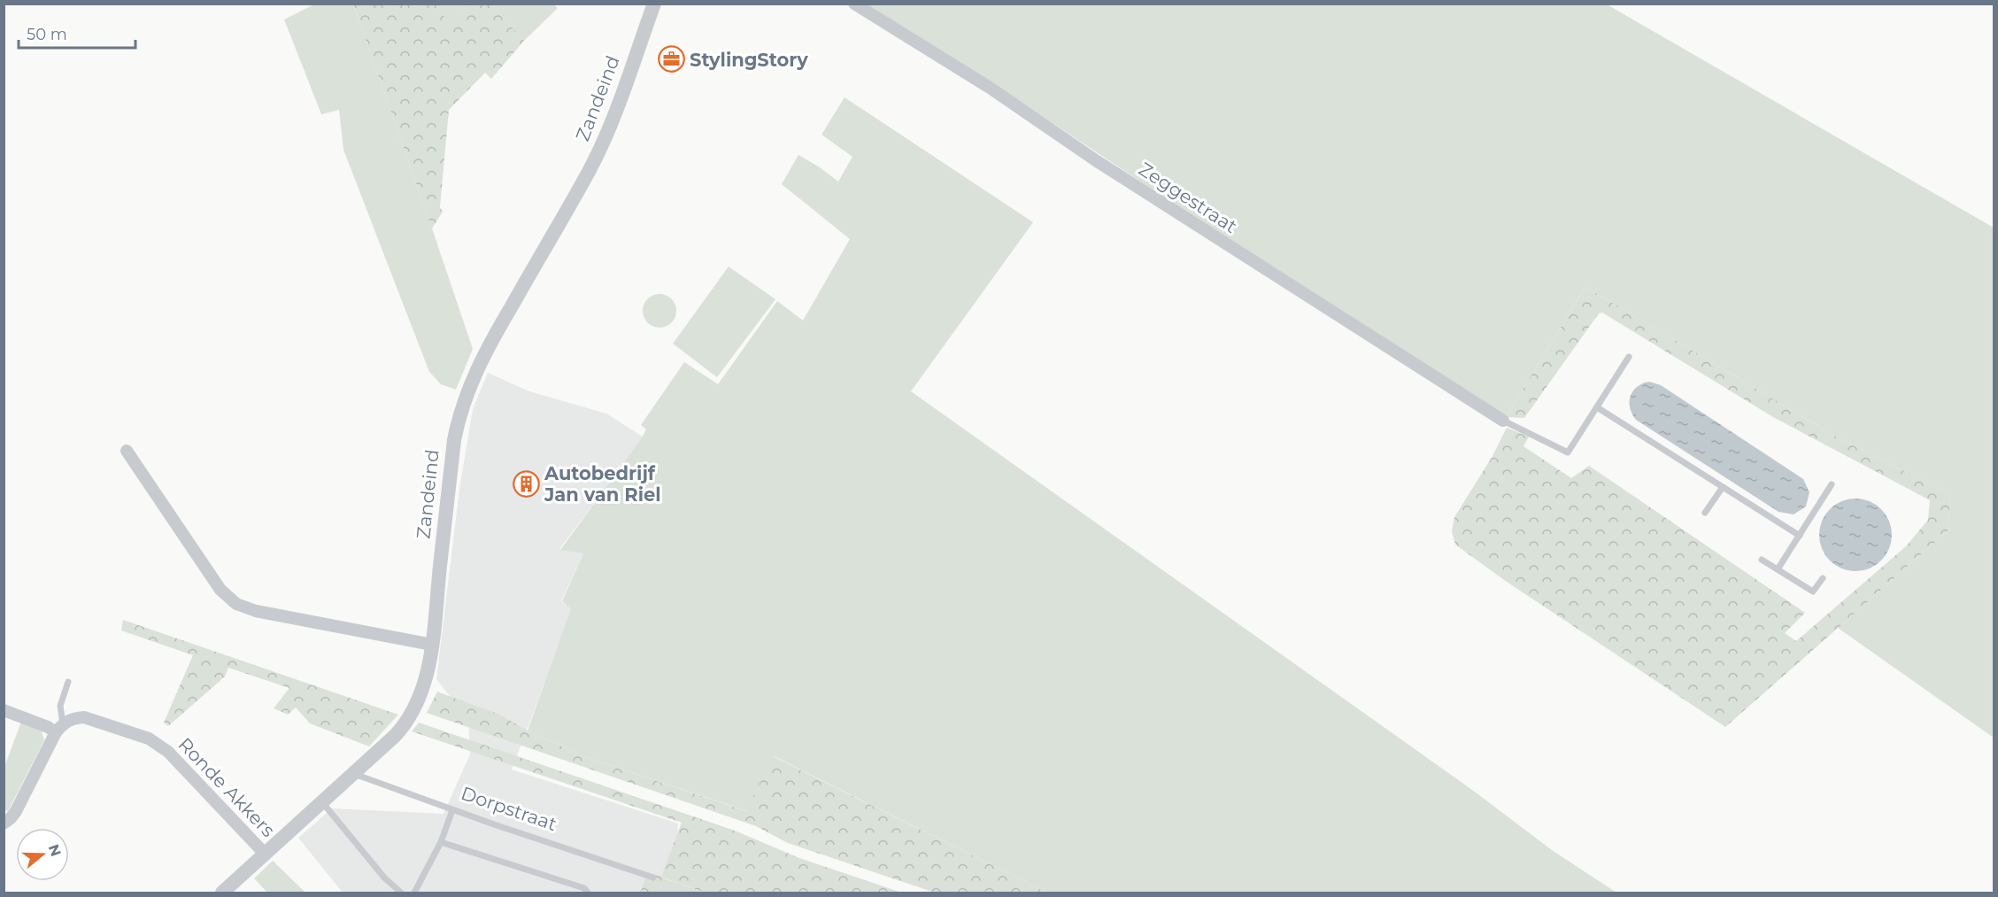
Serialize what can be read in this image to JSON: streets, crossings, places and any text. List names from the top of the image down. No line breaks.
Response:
{"streets":{"street":["Zandeind","Zeggestraat","Ronde Akkers"],"lane":["Dorpstraat"]},"places":{"office":["StylingStory"],"building":["Autobedrijf Jan van Riel"]},"scale_bar":"50 m","north":"right"}
